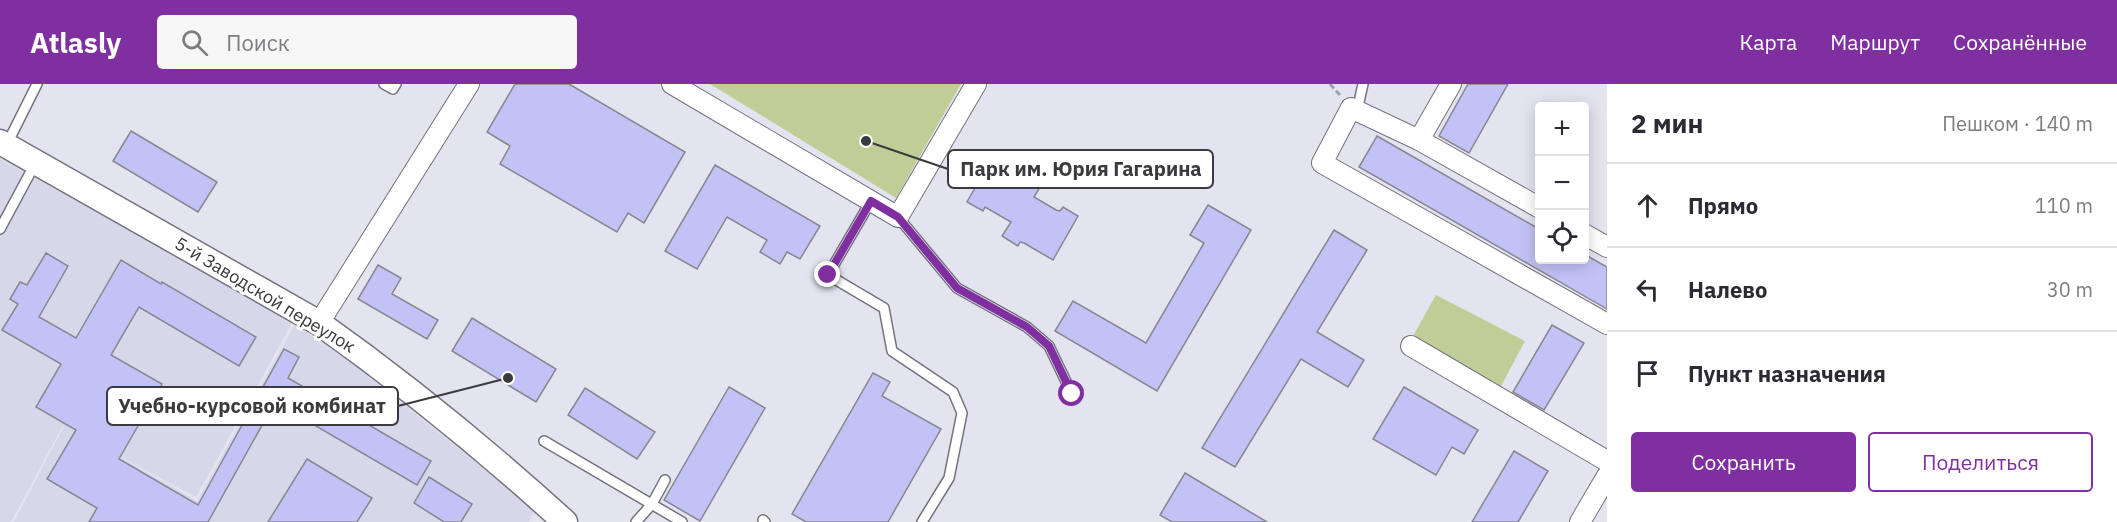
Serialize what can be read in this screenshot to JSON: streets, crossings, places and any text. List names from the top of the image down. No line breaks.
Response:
{"streets":{"street":["5-й Заводской переулок"]},"places":["Парк им. Юрия Гагарина","Учебно-курсовой комбинат"],"page":{"header":"Atlasly","search":"Поиск","nav":["Карта","Маршрут","Сохранённые"],"heading":["2 мин","Пешком · 140 m"],"map_buttons":["+","−"],"list":[["Прямо","110 m"],["Налево","30 m"],"Пункт назначения"],"buttons":["Сохранить","Поделиться"]}}
